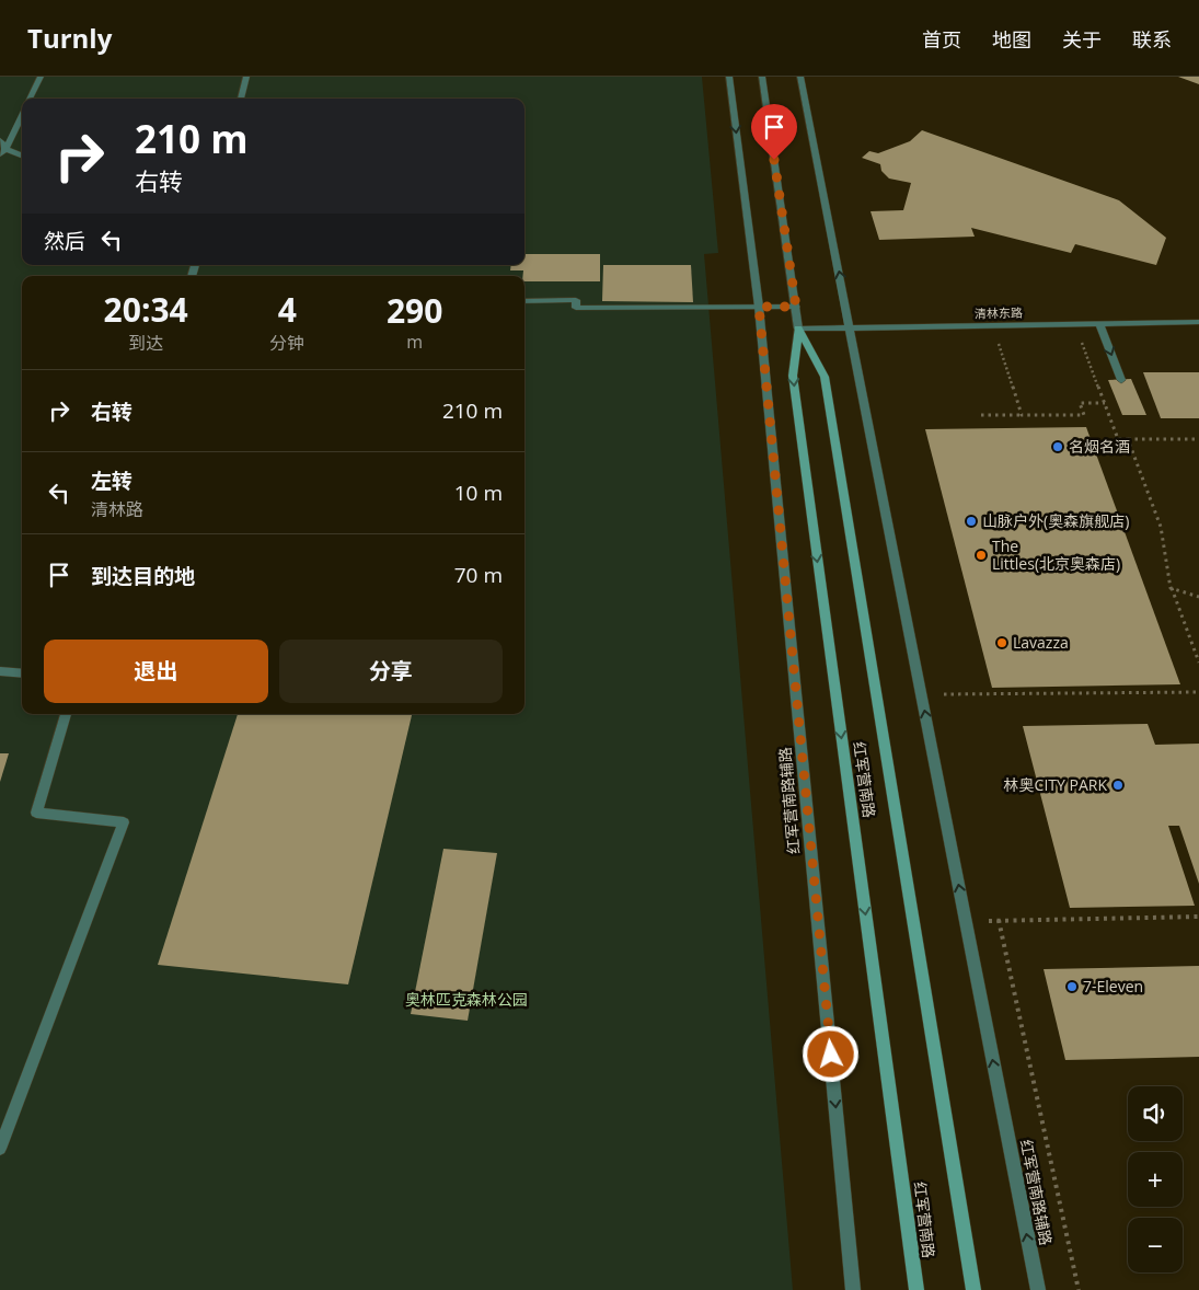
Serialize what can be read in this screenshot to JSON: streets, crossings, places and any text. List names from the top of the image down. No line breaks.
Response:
{"streets":{"main road":["红军营南路"],"street":["清林东路","红军营南路辅路"]},"crossings":[["清林东路","红军营南路"],["清林东路","红军营南路辅路"]],"parks":["奥林匹克森林公园"],"places":["名烟名酒","山脉户外(奥森旗舰店)","The Littles(北京奥森店)","Lavazza","林奥CITY PARK","7-Eleven"],"page":{"header":"Turnly","nav":["首页","地图","关于","联系"],"turn":["210 m","右转"],"then":"然后","eta":["20:34","到达","4","分钟","290","m"],"list":[{"name":"右转","value":"210 m"},{"name":"左转","note":"清林路","value":"10 m"},{"name":"到达目的地","value":"70 m"}],"buttons":["退出","分享"],"map_buttons":["+","−"]}}
